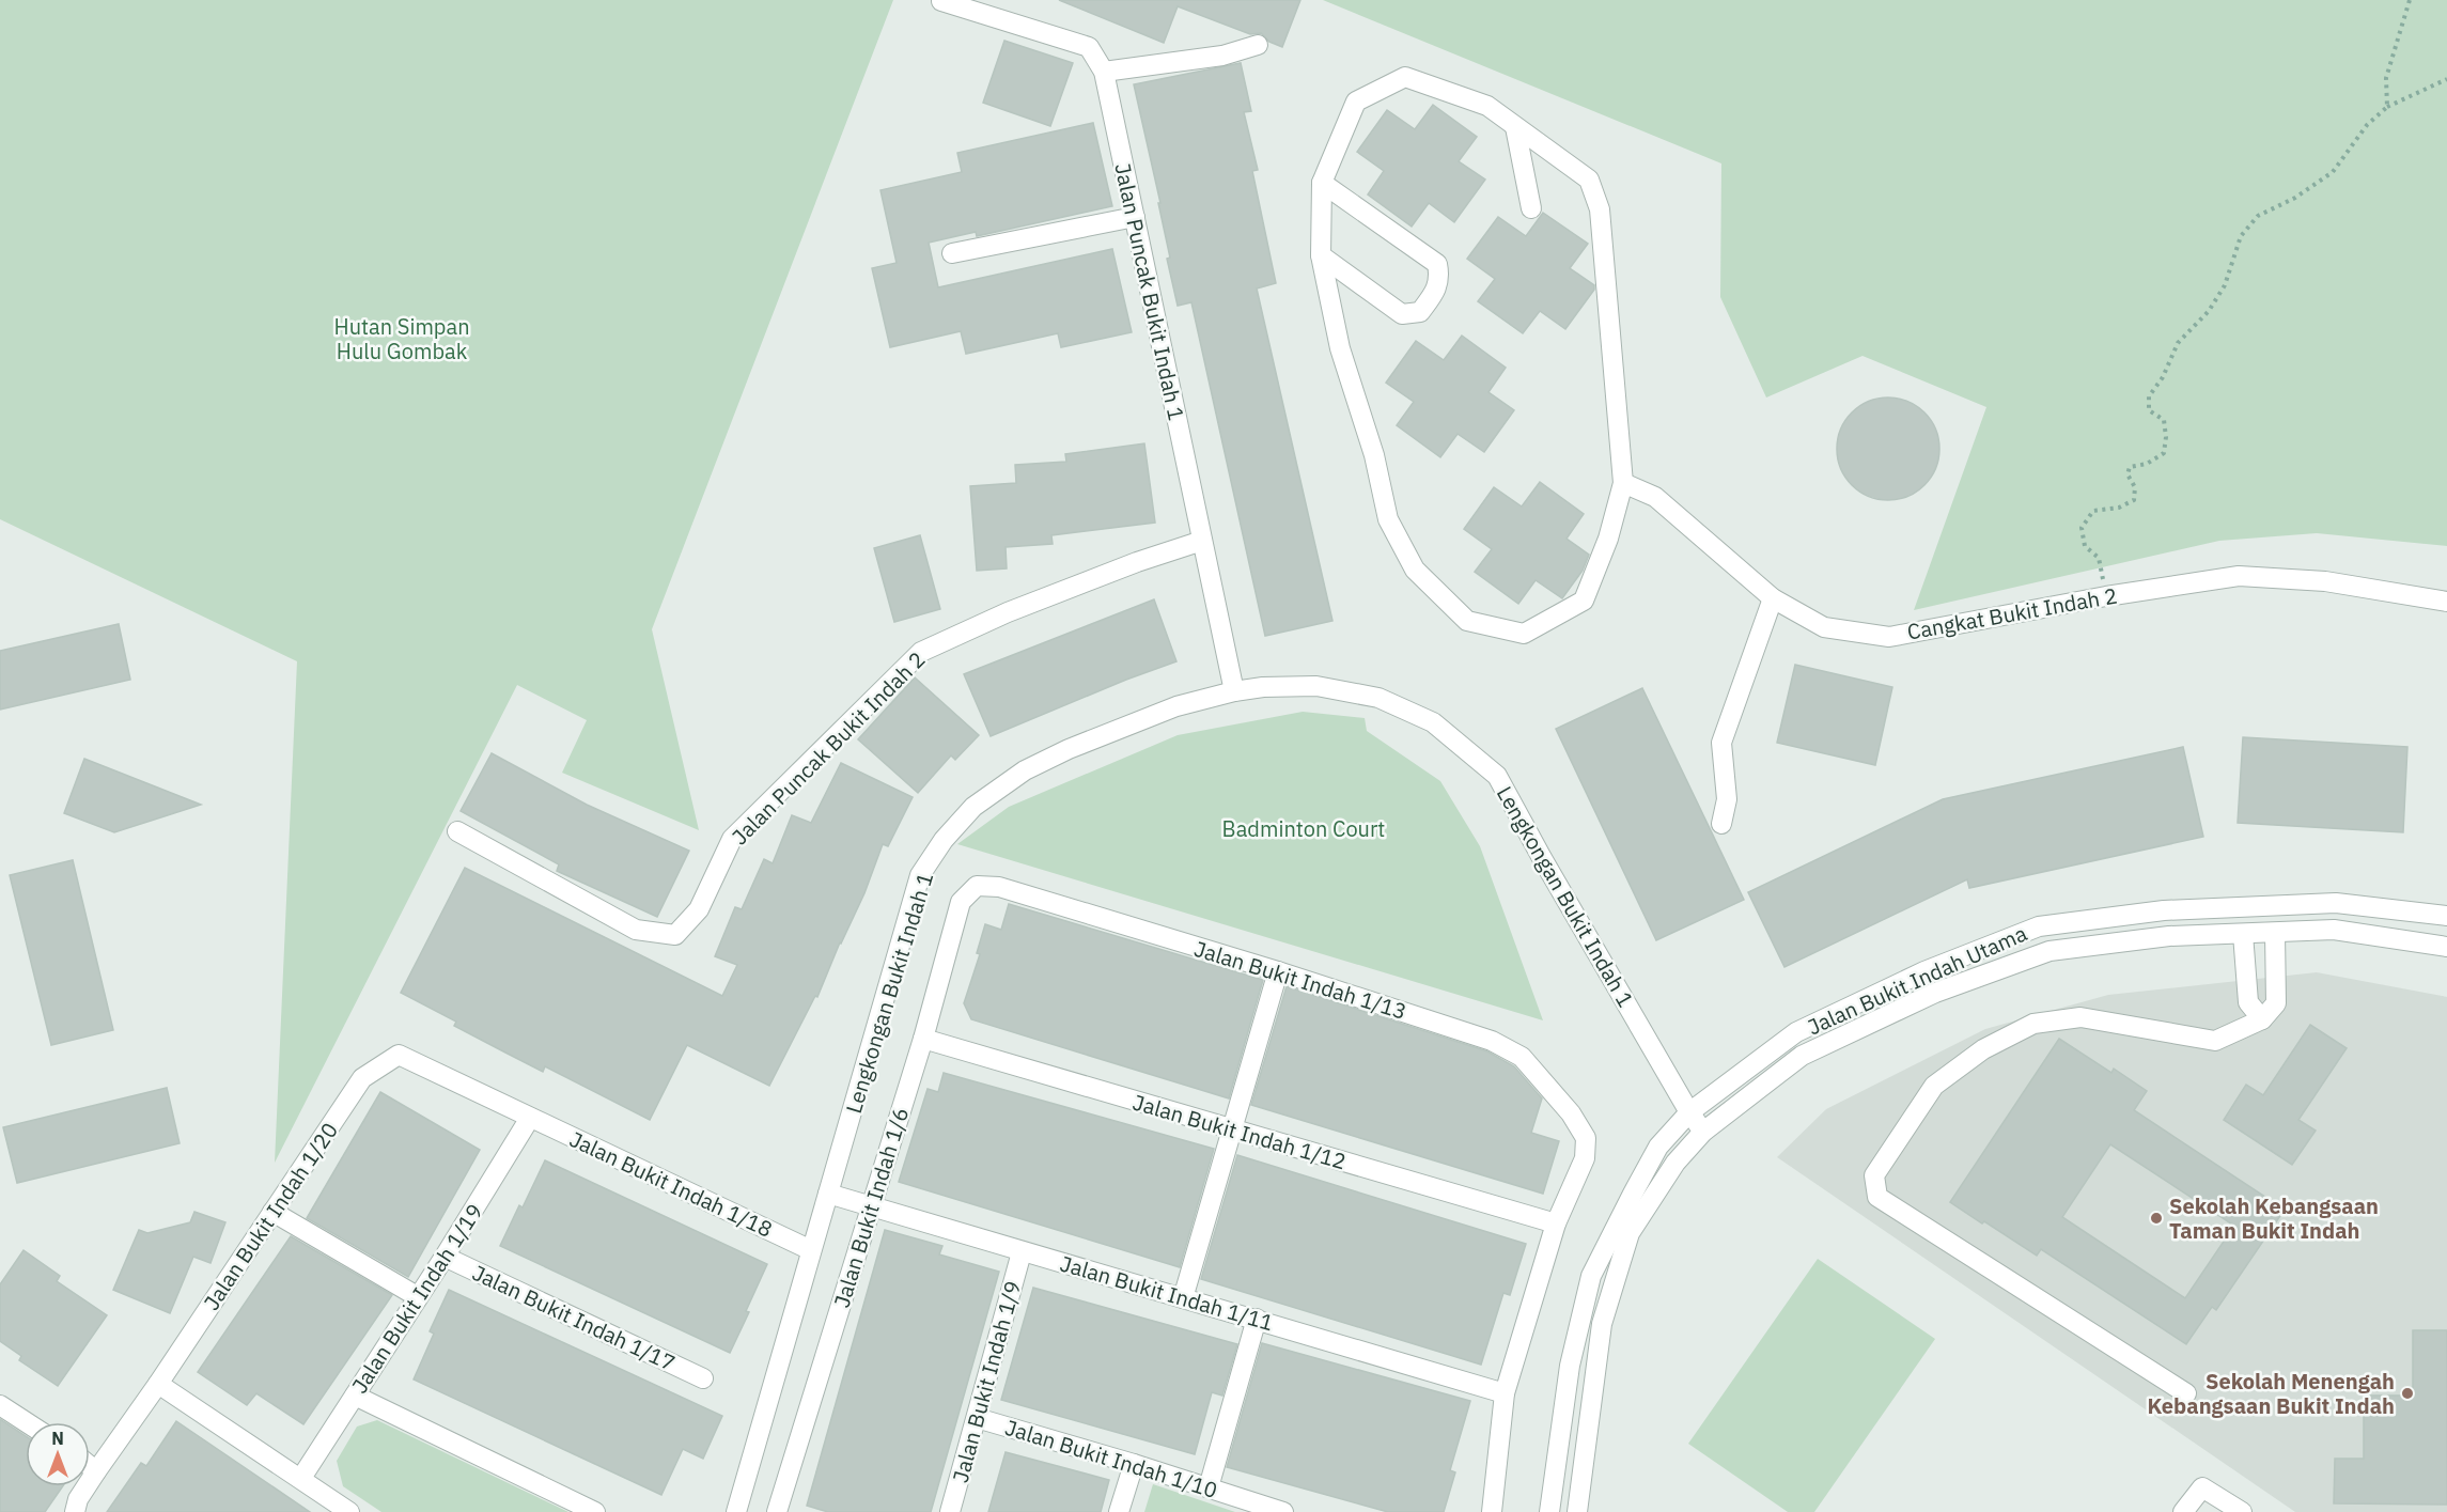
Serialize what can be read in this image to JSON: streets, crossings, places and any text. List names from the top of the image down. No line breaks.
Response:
{"streets":{"street":["Jalan Puncak Bukit Indah 1","Cangkat Bukit Indah 2","Jalan Puncak Bukit Indah 2","Lengkongan Bukit Indah 1","Jalan Bukit Indah 1/13","Jalan Bukit Indah Utama","Jalan Bukit Indah 1/12","Jalan Bukit Indah 1/18","Jalan Bukit Indah 1/6","Jalan Bukit Indah 1/20","Jalan Bukit Indah 1/11","Jalan Bukit Indah 1/19","Jalan Bukit Indah 1/17","Jalan Bukit Indah 1/9","Jalan Bukit Indah 1/10"]},"crossings":[["Jalan Puncak Bukit Indah 1","Jalan Puncak Bukit Indah 2"],["Jalan Puncak Bukit Indah 1","Lengkongan Bukit Indah 1"],["Lengkongan Bukit Indah 1","Jalan Bukit Indah Utama"],["Lengkongan Bukit Indah 1","Jalan Bukit Indah 1/18"],["Lengkongan Bukit Indah 1","Jalan Bukit Indah 1/11"],["Jalan Bukit Indah 1/13","Jalan Bukit Indah 1/12"],["Jalan Bukit Indah 1/13","Jalan Bukit Indah 1/6"],["Jalan Bukit Indah 1/12","Jalan Bukit Indah 1/6"],["Jalan Bukit Indah 1/18","Jalan Bukit Indah 1/20"],["Jalan Bukit Indah 1/18","Jalan Bukit Indah 1/19"],["Jalan Bukit Indah 1/6","Jalan Bukit Indah 1/11"],["Jalan Bukit Indah 1/20","Jalan Bukit Indah 1/19"],["Jalan Bukit Indah 1/11","Jalan Bukit Indah 1/9"],["Jalan Bukit Indah 1/19","Jalan Bukit Indah 1/17"],["Jalan Bukit Indah 1/9","Jalan Bukit Indah 1/10"]],"parks":["Hutan Simpan Hulu Gombak","Badminton Court"],"places":["Sekolah Kebangsaan Taman Bukit Indah","Sekolah Menengah Kebangsaan Bukit Indah"],"north":"top"}
